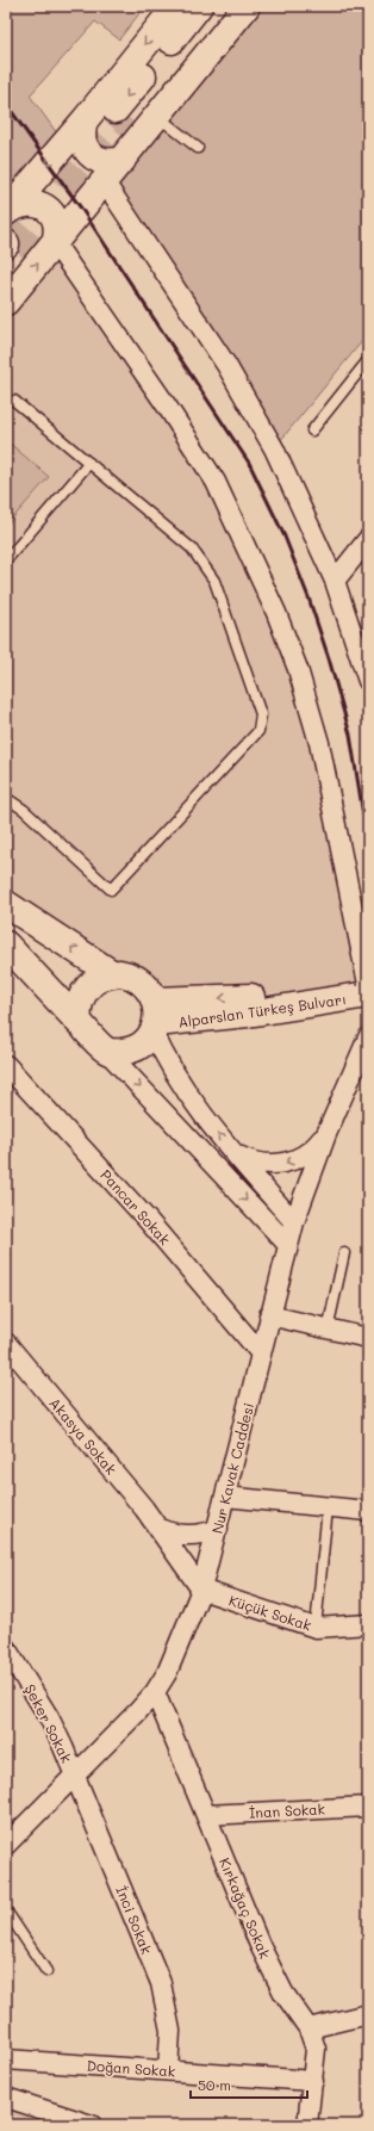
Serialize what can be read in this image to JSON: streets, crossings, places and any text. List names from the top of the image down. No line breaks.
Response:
{"streets":{"main road":["Alparslan Türkeş Bulvarı"],"street":["Pancar Sokak","Akasya Sokak","Nur Kavak Caddesi","Küçük Sokak","Şeker Sokak","İnan Sokak","Kırkağaç Sokak","İnci Sokak","Doğan Sokak"]},"crossings":[["Pancar Sokak","Nur Kavak Caddesi"],["Akasya Sokak","Nur Kavak Caddesi"],["Akasya Sokak","Küçük Sokak"],["Nur Kavak Caddesi","Küçük Sokak"],["Nur Kavak Caddesi","Şeker Sokak"],["Nur Kavak Caddesi","Kırkağaç Sokak"],["Nur Kavak Caddesi","İnci Sokak"],["Şeker Sokak","İnci Sokak"],["İnan Sokak","Kırkağaç Sokak"],["Kırkağaç Sokak","Doğan Sokak"],["İnci Sokak","Doğan Sokak"]],"scale_bar":"50 m"}
